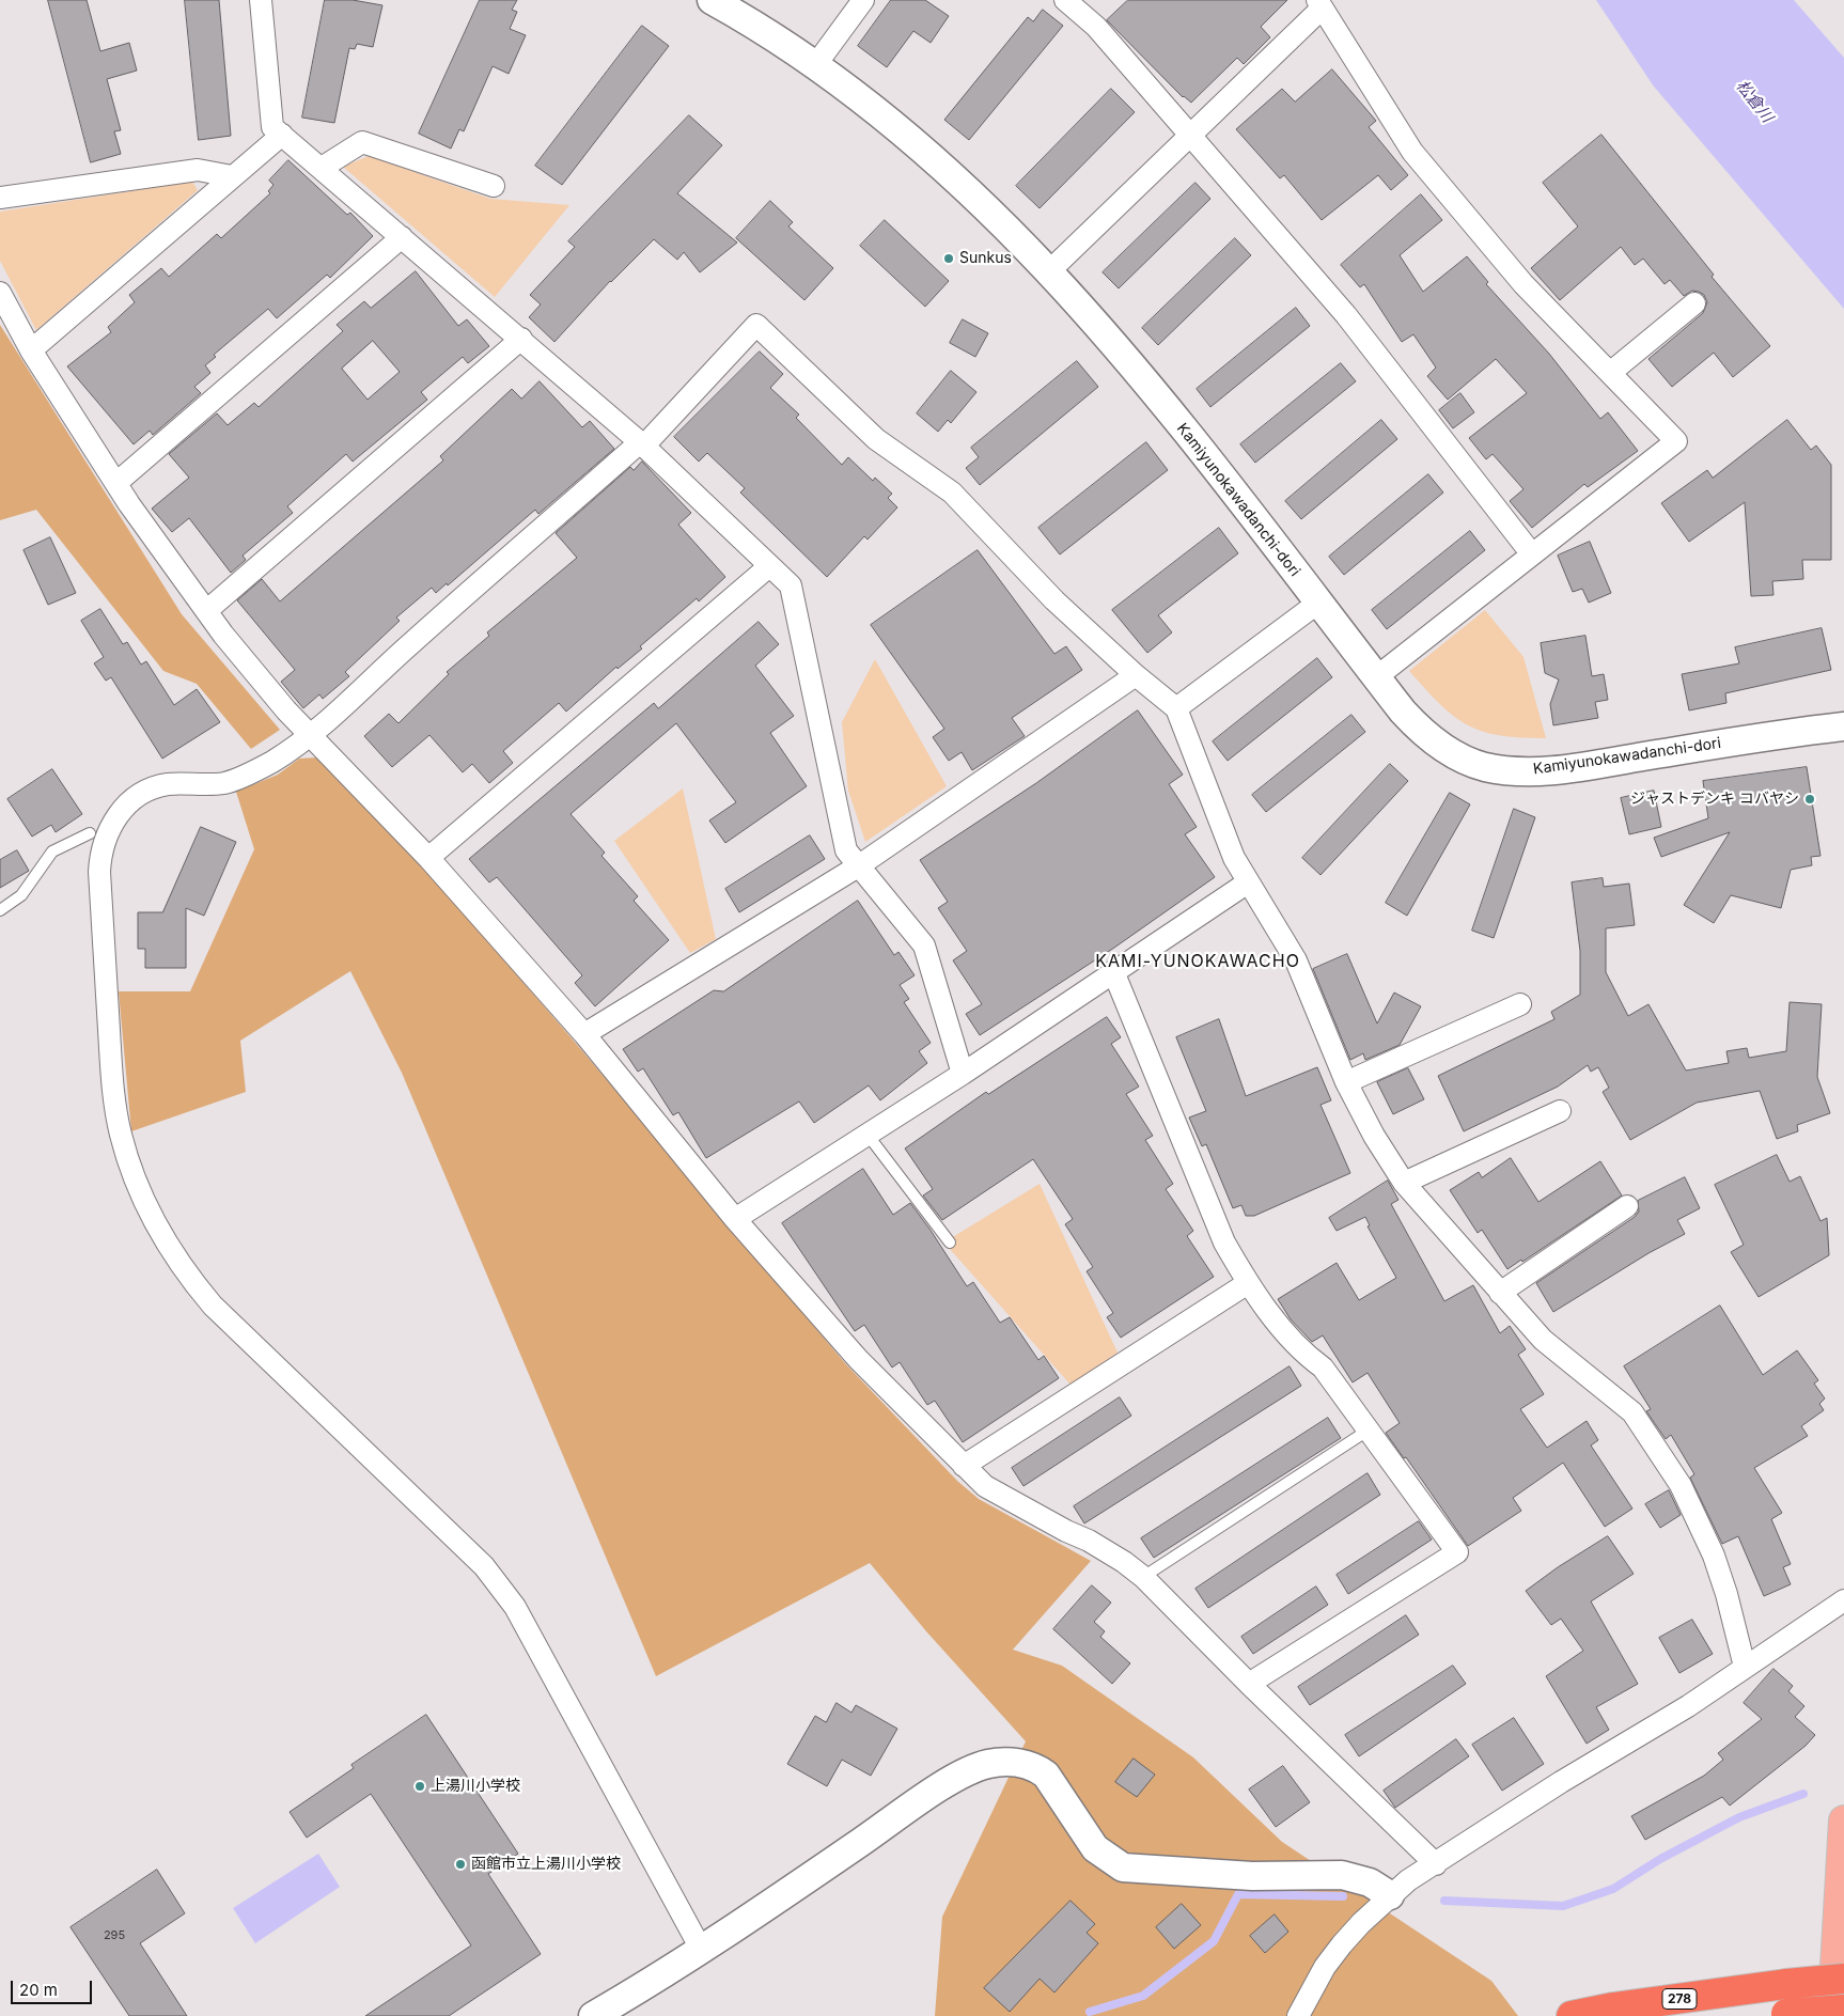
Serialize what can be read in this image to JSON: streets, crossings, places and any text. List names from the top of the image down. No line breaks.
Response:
{"streets":{"highway":["278"],"street":["Kamiyunokawadanchi-dori"]},"districts":["KAMI-YUNOKAWACHO"],"water":["松倉川"],"places":["Sunkus","ジャストデンキ コバヤシ","上湯川小学校","函館市立上湯川小学校"],"house_numbers":["295"],"scale_bar":"20 m"}
